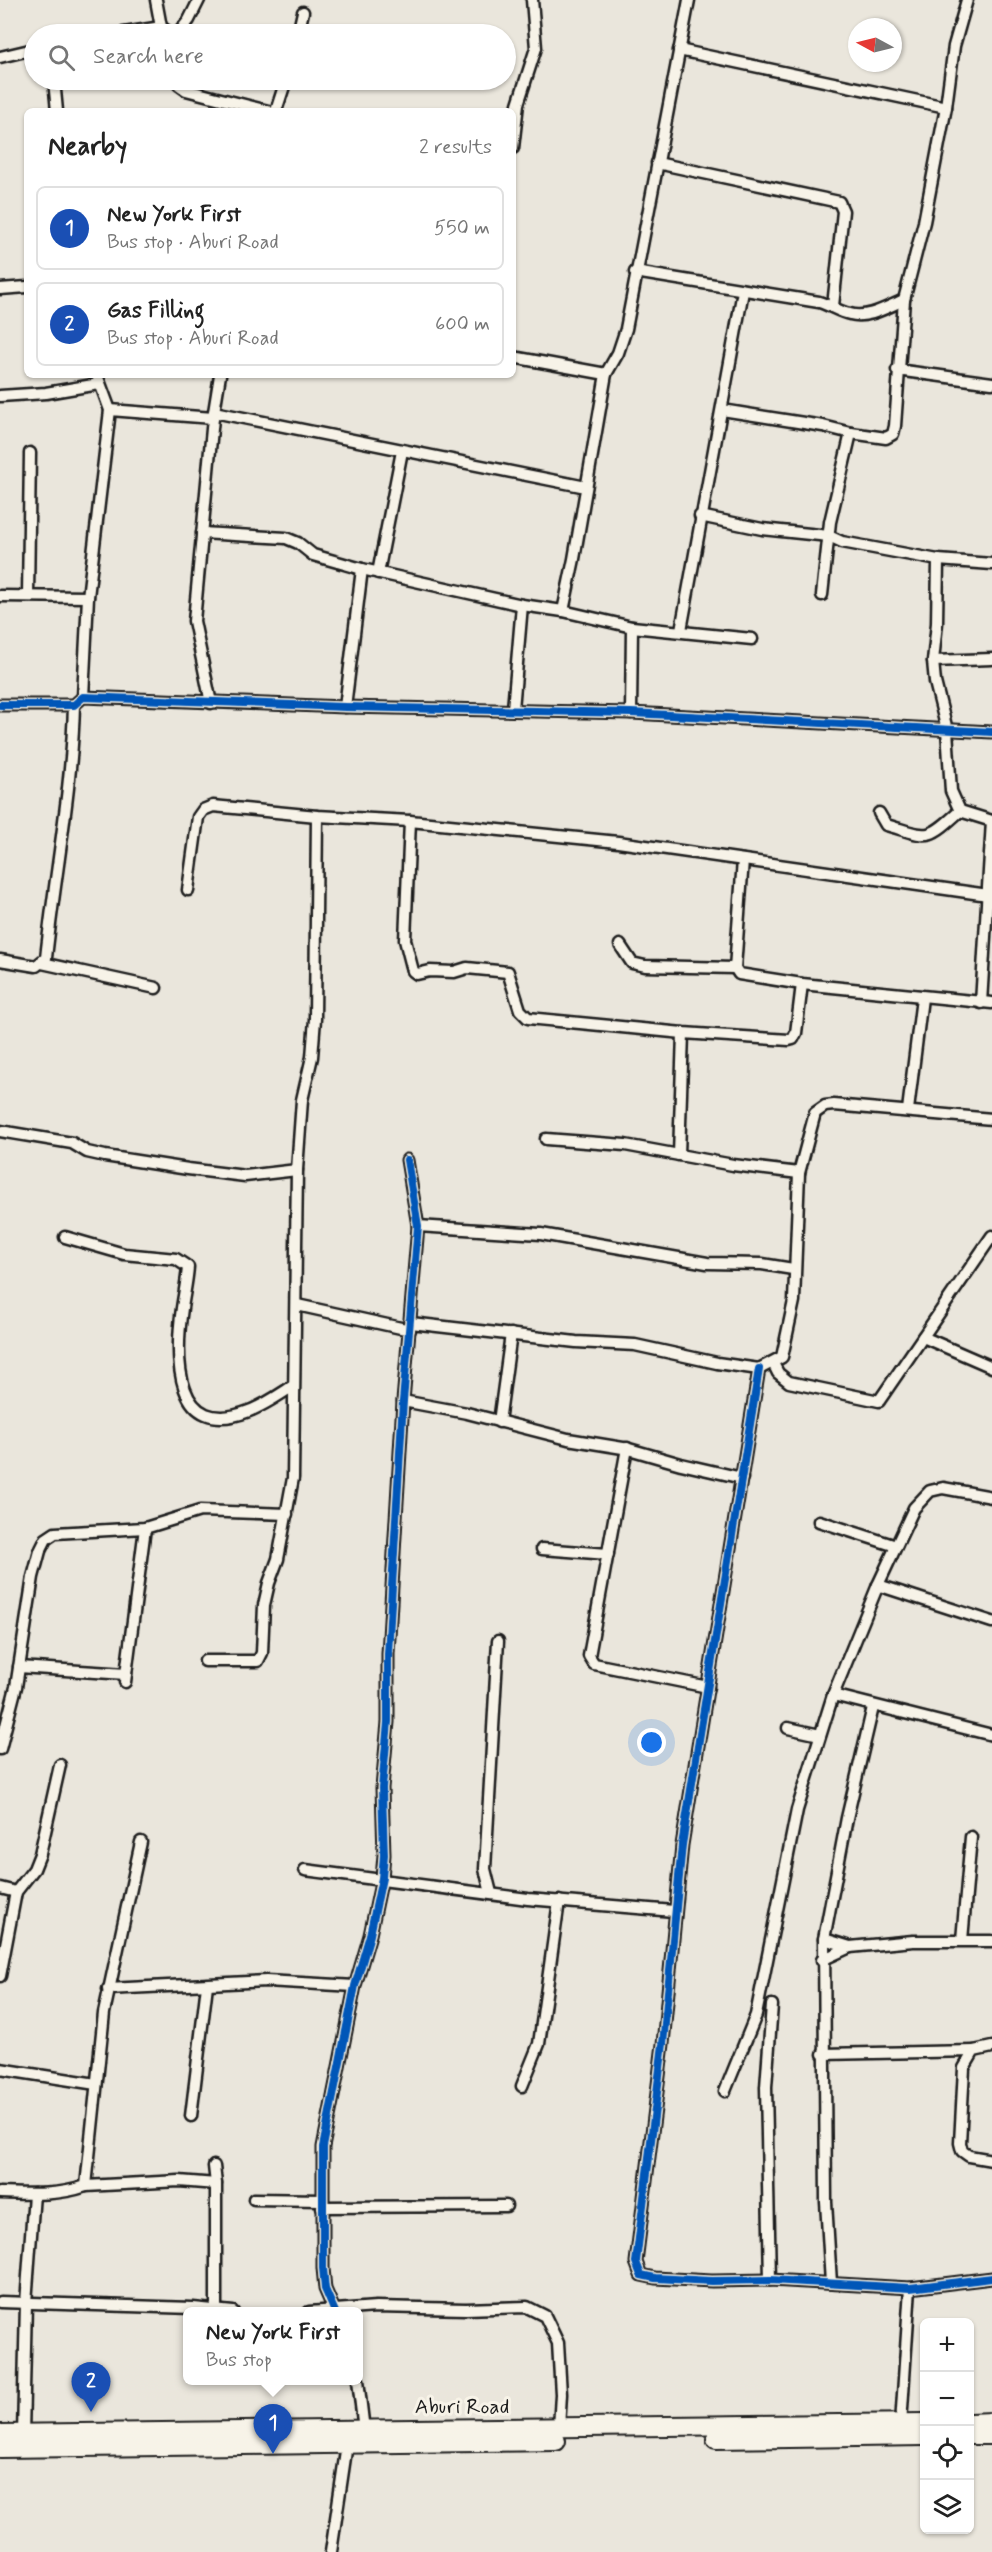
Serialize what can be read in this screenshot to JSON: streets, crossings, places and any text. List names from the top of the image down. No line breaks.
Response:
{"streets":{"highway":["Aburi Road"]},"north":"left","page":{"search":"Search here","heading":["Nearby","2 results"],"list":[{"mark":"1","name":"New York First","note":"Bus stop · Aburi Road","value":"550 m"},{"mark":"2","name":"Gas Filling","note":"Bus stop · Aburi Road","value":"600 m"}],"popup":["New York First","Bus stop"],"map_buttons":["+","−"],"pins":["2","1"]}}
